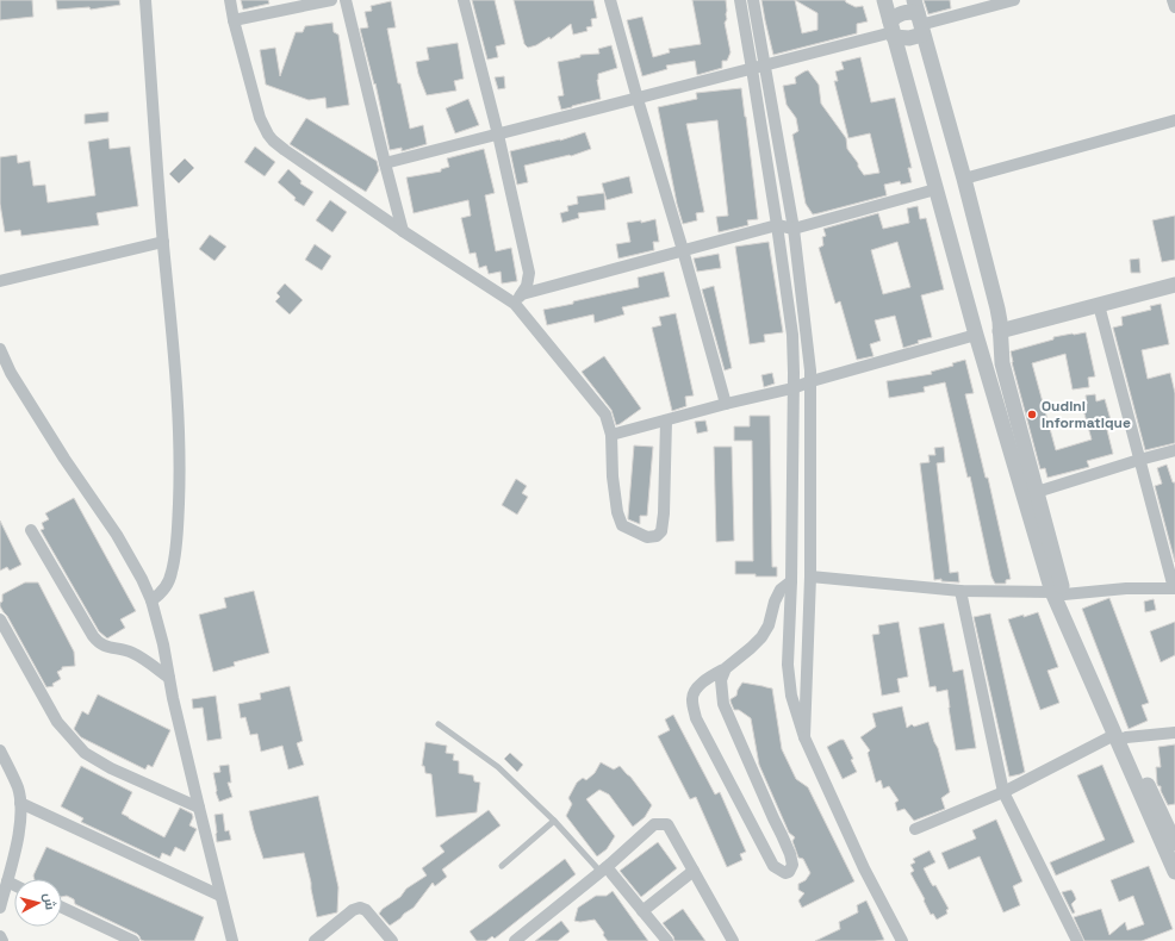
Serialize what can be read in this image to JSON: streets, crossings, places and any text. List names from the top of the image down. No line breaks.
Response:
{"places":["Oudini Informatique"],"north":"right"}
